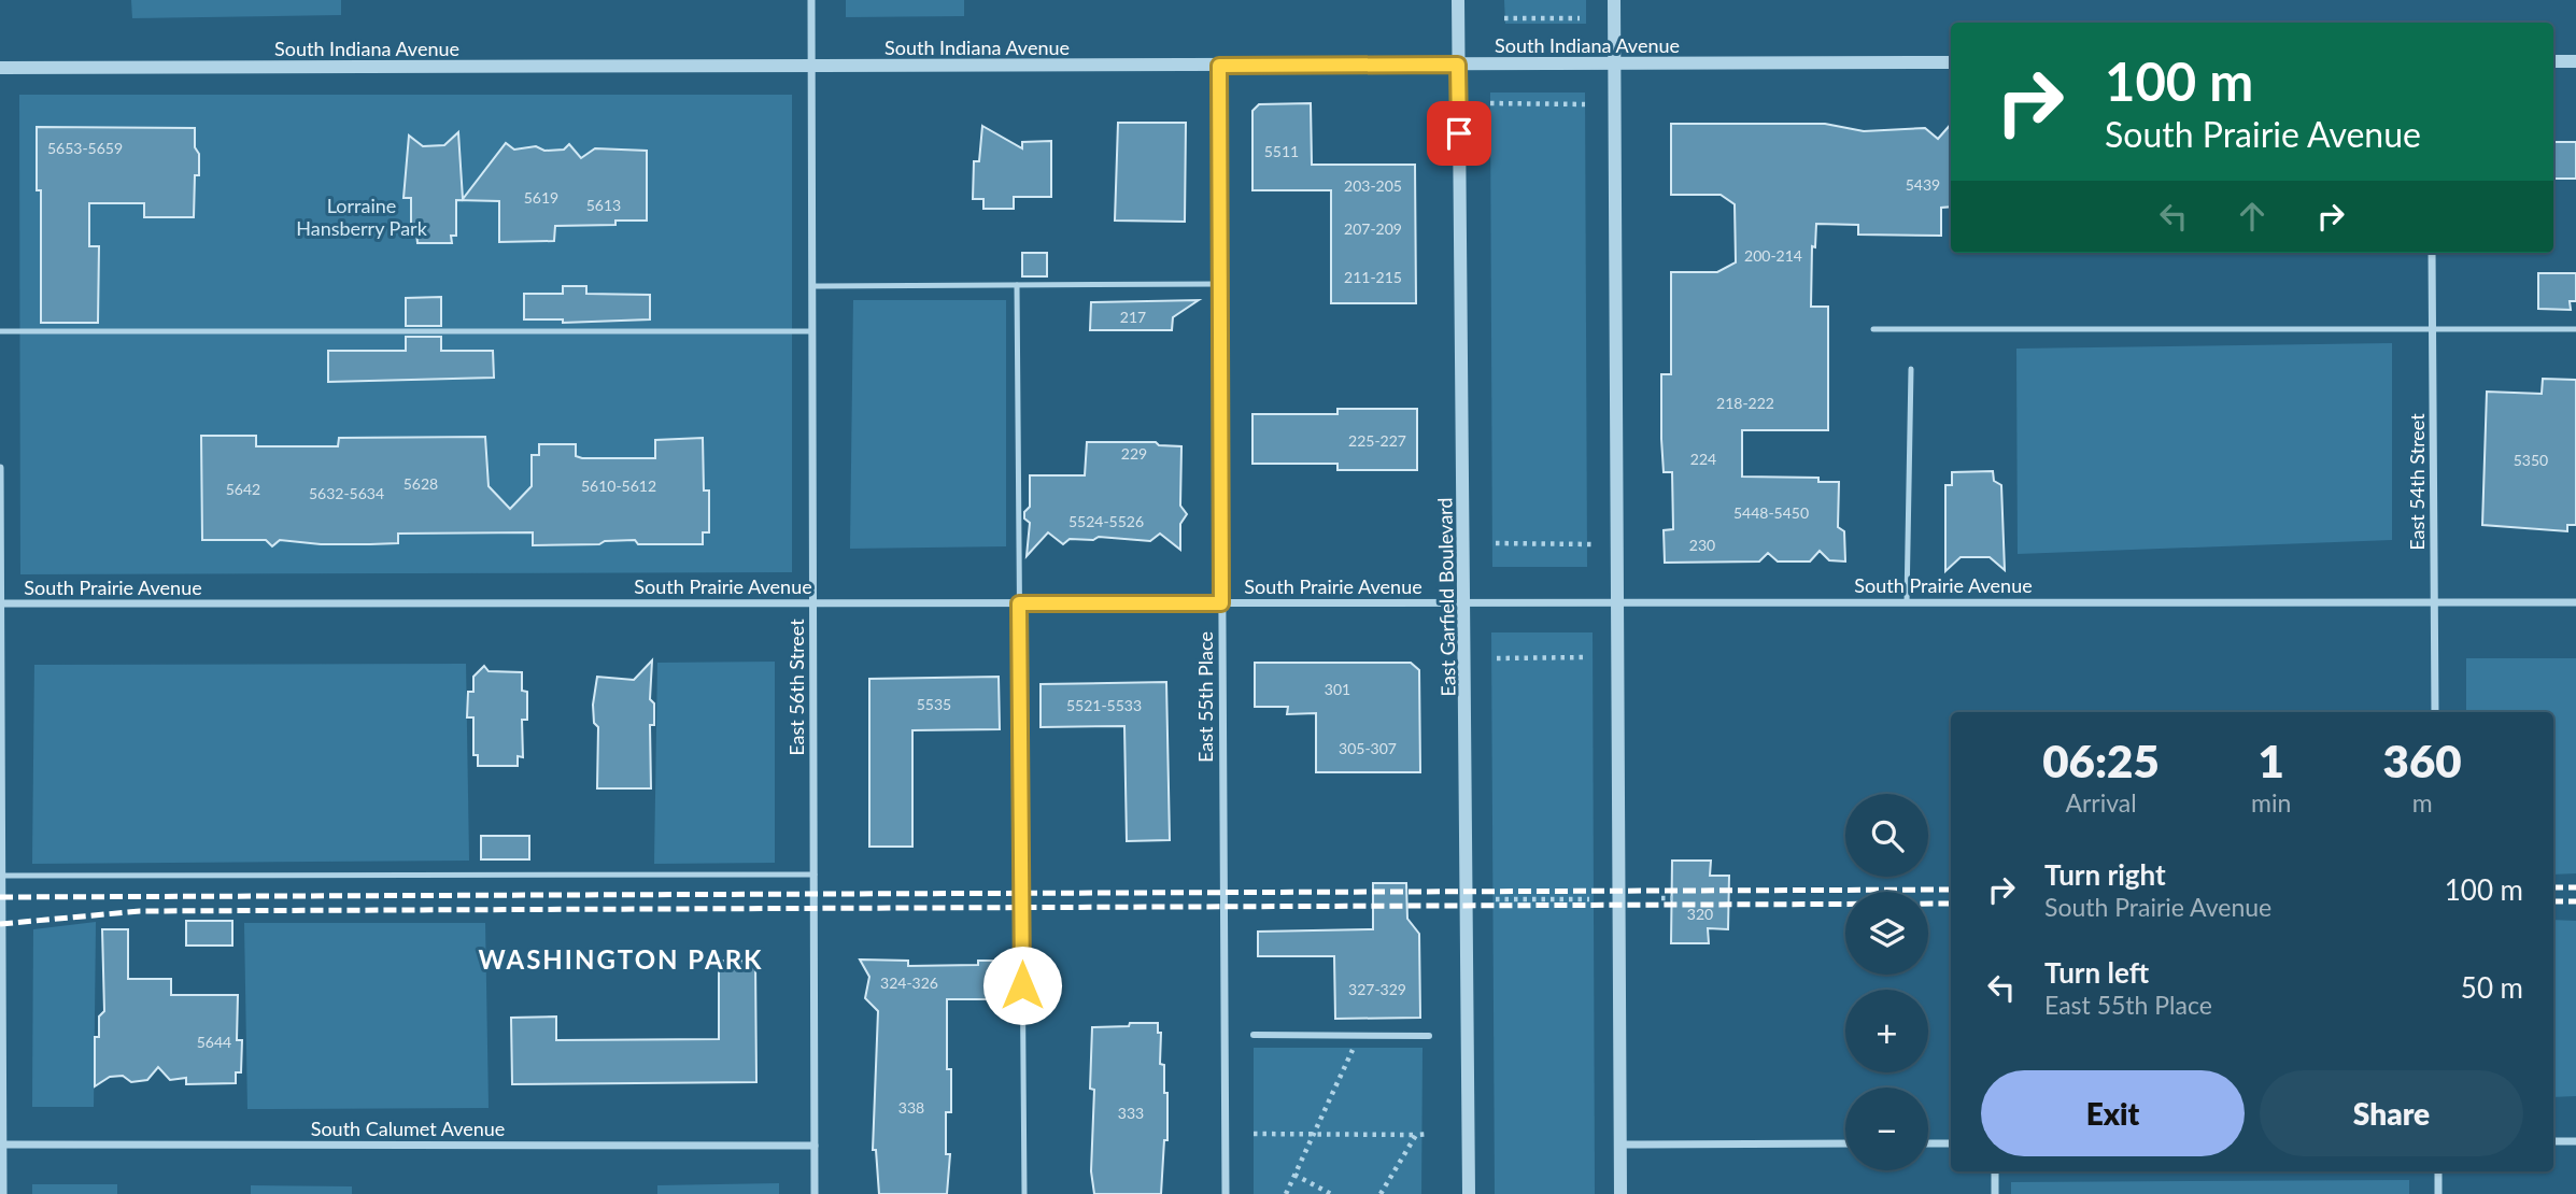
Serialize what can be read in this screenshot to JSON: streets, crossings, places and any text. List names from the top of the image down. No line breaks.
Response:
{"streets":{"street":["South Indiana Avenue","East 54th Street","South Prairie Avenue","East Garfield Boulevard","East 56th Street","East 55th Place","South Calumet Avenue"]},"crossings":[["South Indiana Avenue","East Garfield Boulevard"],["South Indiana Avenue","East 56th Street"],["South Indiana Avenue","East 55th Place"],["East 54th Street","South Prairie Avenue"],["South Prairie Avenue","East Garfield Boulevard"],["South Prairie Avenue","East 56th Street"],["South Prairie Avenue","East 55th Place"],["East 56th Street","South Calumet Avenue"]],"districts":["WASHINGTON PARK"],"parks":["Lorraine Hansberry Park"],"house_numbers":["5653-5659","5511","5439","203-205","5619","5613","207-209","200-214","211-215","217","218-222","225-227","229","224","5350","5628","5610-5612","5642","5632-5634","5448-5450","5524-5526","230","301","5535","5521-5533","305-307","320","324-326","327-329","5644","338","333"],"page":{"turn":["100 m","South Prairie Avenue"],"eta":["06:25","Arrival","1","min","360","m"],"map_buttons":["+","−"],"list":[{"name":"Turn right","note":"South Prairie Avenue","value":"100 m"},{"name":"Turn left","note":"East 55th Place","value":"50 m"}],"buttons":["Exit","Share"]}}
